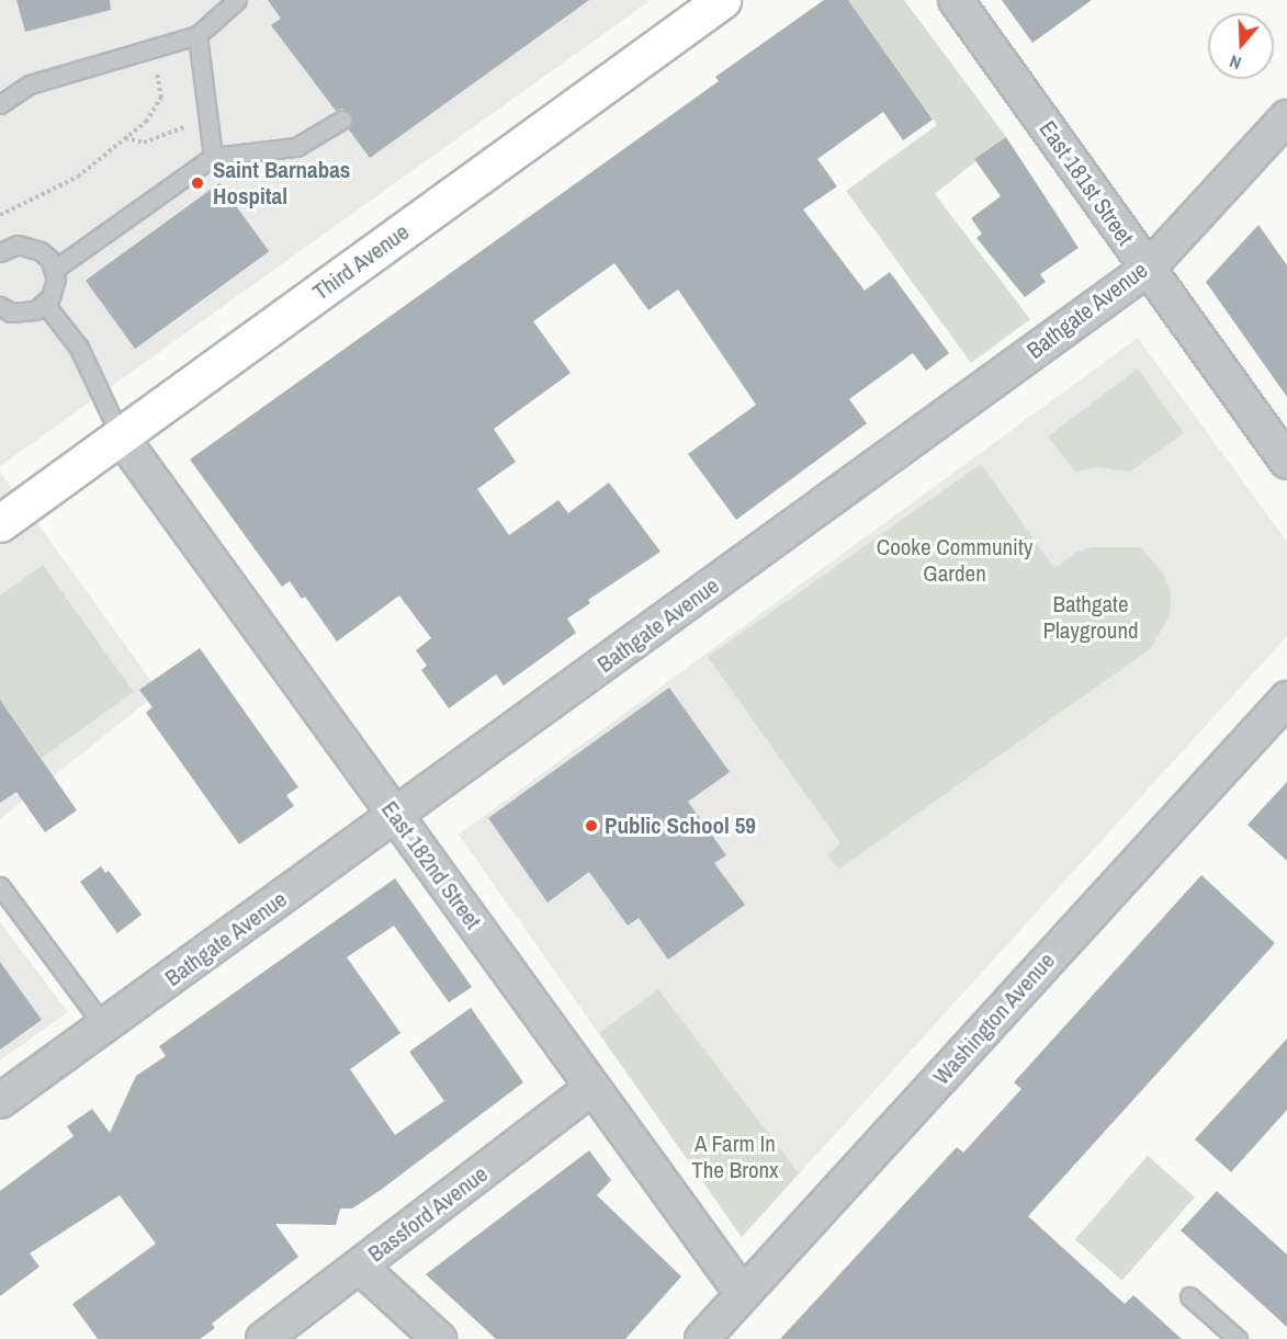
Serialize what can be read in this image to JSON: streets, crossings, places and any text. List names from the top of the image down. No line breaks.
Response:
{"streets":{"main road":["Third Avenue"],"street":["East 181st Street","Bathgate Avenue","East 182nd Street","Washington Avenue","Bassford Avenue"]},"crossings":[["East 181st Street","Bathgate Avenue"],["Third Avenue","East 182nd Street"],["Bathgate Avenue","East 182nd Street"],["East 182nd Street","Washington Avenue"],["East 182nd Street","Bassford Avenue"]],"parks":["Cooke Community Garden","Bathgate Playground","A Farm In The Bronx"],"places":["Saint Barnabas Hospital","Public School 59"],"north":"bottom"}
